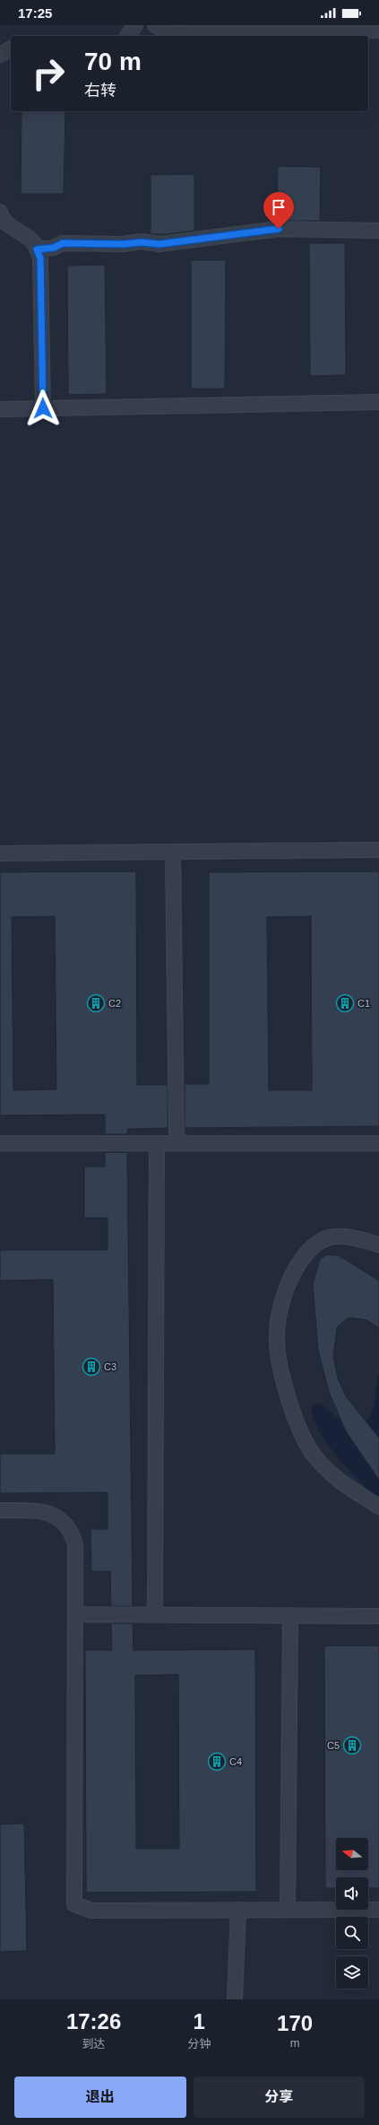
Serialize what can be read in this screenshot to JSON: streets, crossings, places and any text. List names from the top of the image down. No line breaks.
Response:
{"places":{"building":["C2","C1","C3","C5","C4"]},"north":"left","page":{"status":"17:25","turn":["70 m","右转"],"eta":["17:26","到达","1","分钟","170","m"],"buttons":["退出","分享"]}}
